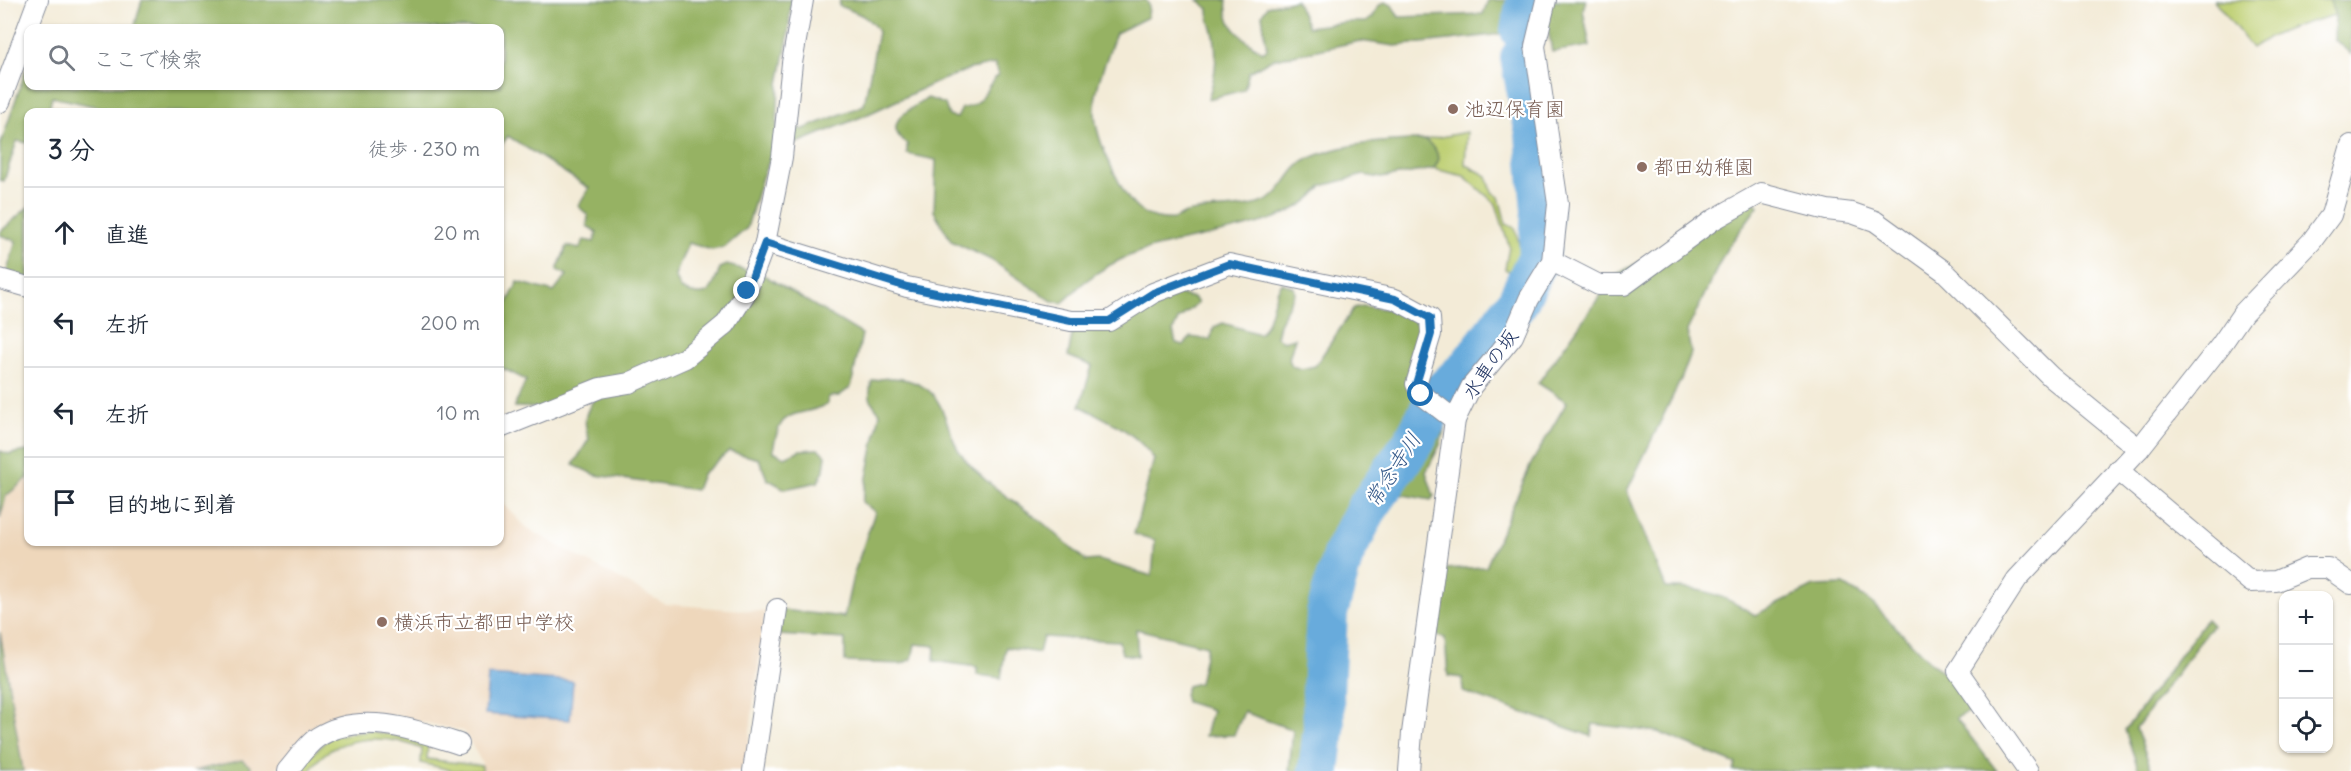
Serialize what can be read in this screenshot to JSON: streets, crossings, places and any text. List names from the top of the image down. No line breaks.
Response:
{"streets":{"street":["水車の坂"]},"water":["常念寺川"],"places":["池辺保育園","都田幼稚園","横浜市立都田中学校"],"page":{"search":"ここで検索","heading":["3 分","徒歩 · 230 m"],"list":[["直進","20 m"],["左折","200 m"],["左折","10 m"],"目的地に到着"],"map_buttons":["+","−"]}}
